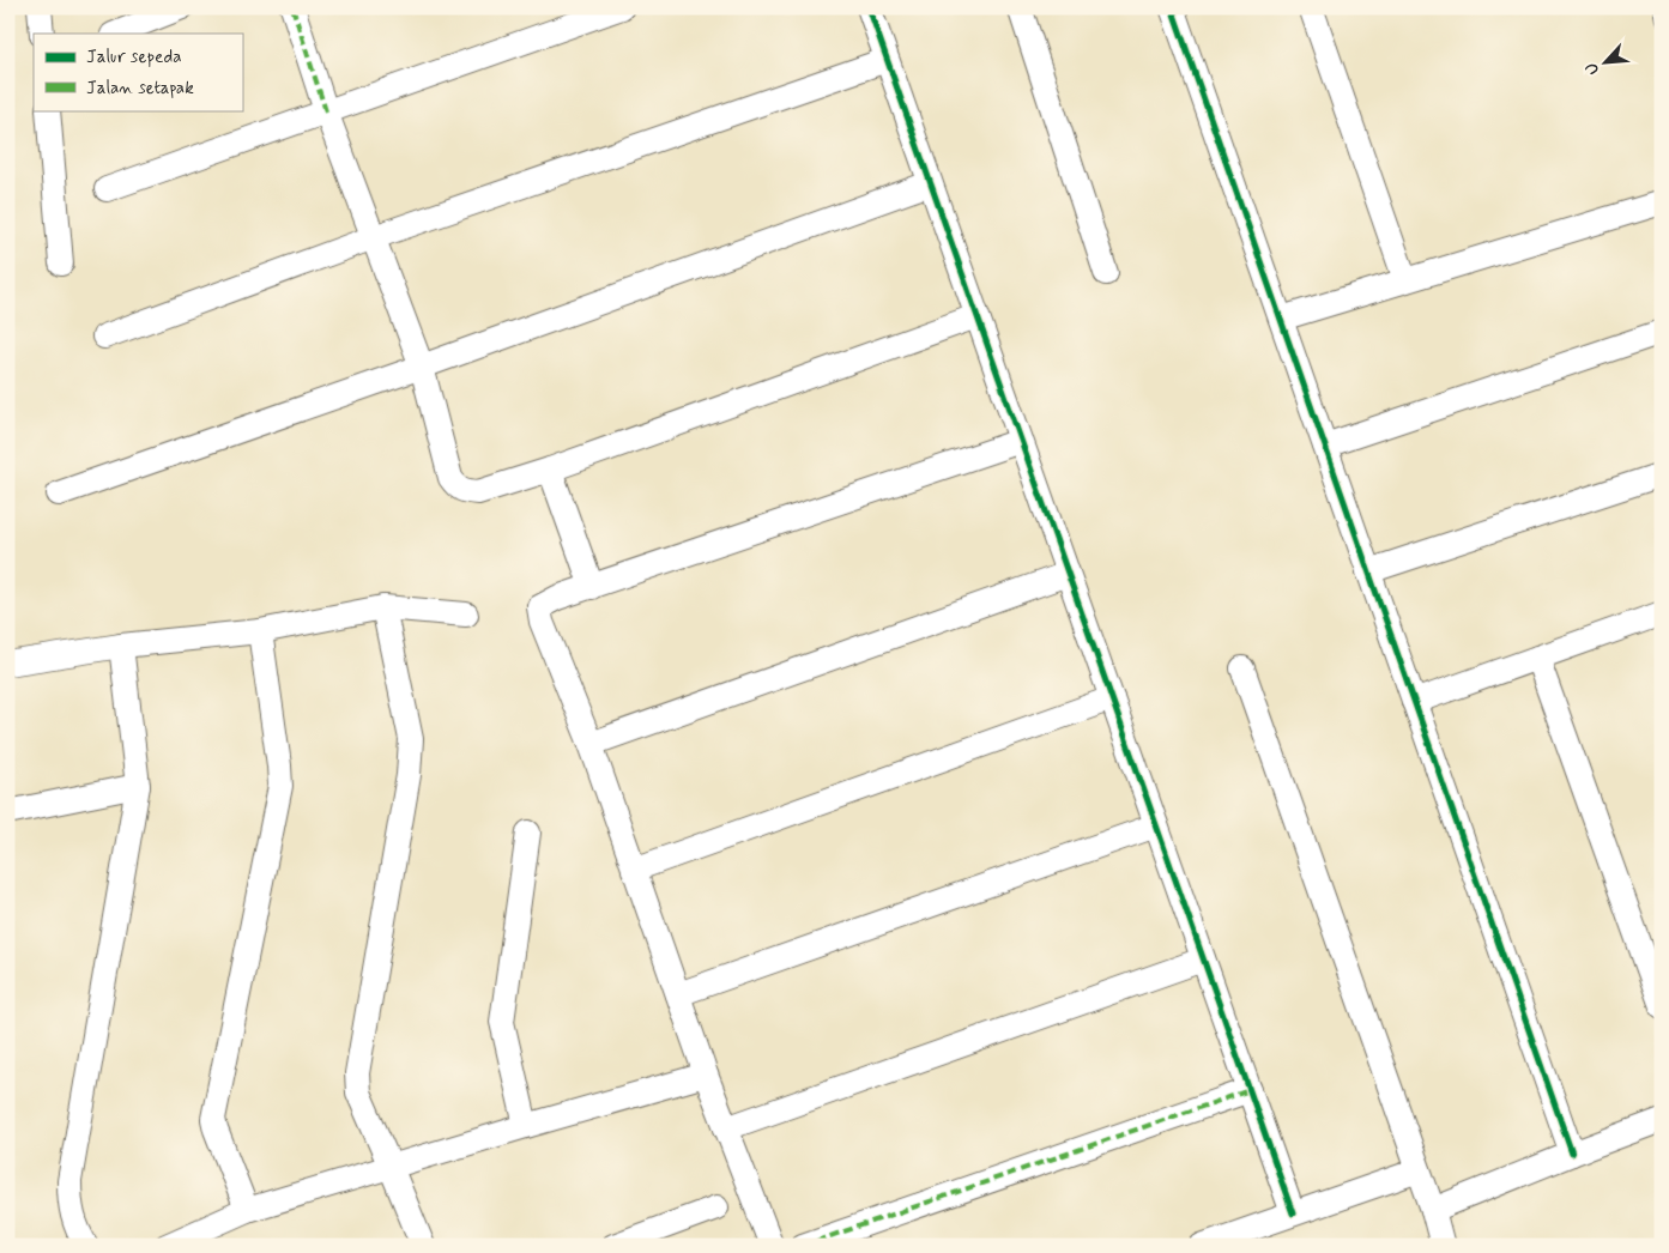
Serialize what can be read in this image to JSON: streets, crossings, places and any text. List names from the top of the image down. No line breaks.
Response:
{"legend":["Jalur sepeda","Jalan setapak"],"north":"bottom left"}
